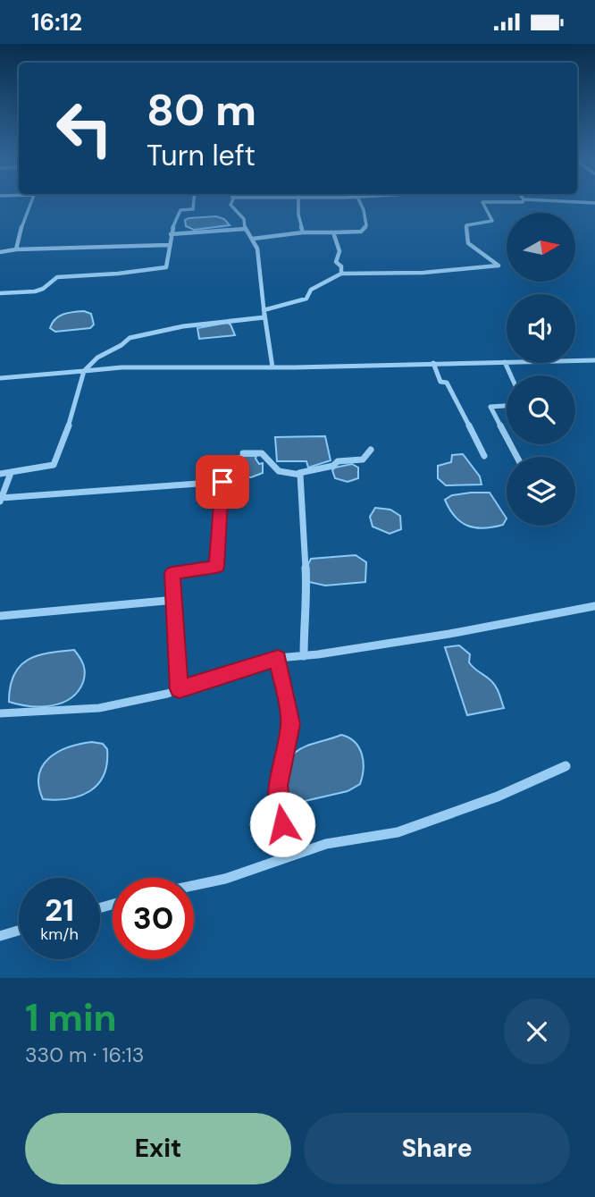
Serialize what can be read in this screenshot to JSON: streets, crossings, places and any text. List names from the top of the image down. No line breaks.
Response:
{"north":"right","page":{"status":"16:12","turn":["80 m","Turn left"],"speed":"21 km/h","limit":"30","heading":["1 min","330 m · 16:13"],"buttons":["Exit","Share"]}}
